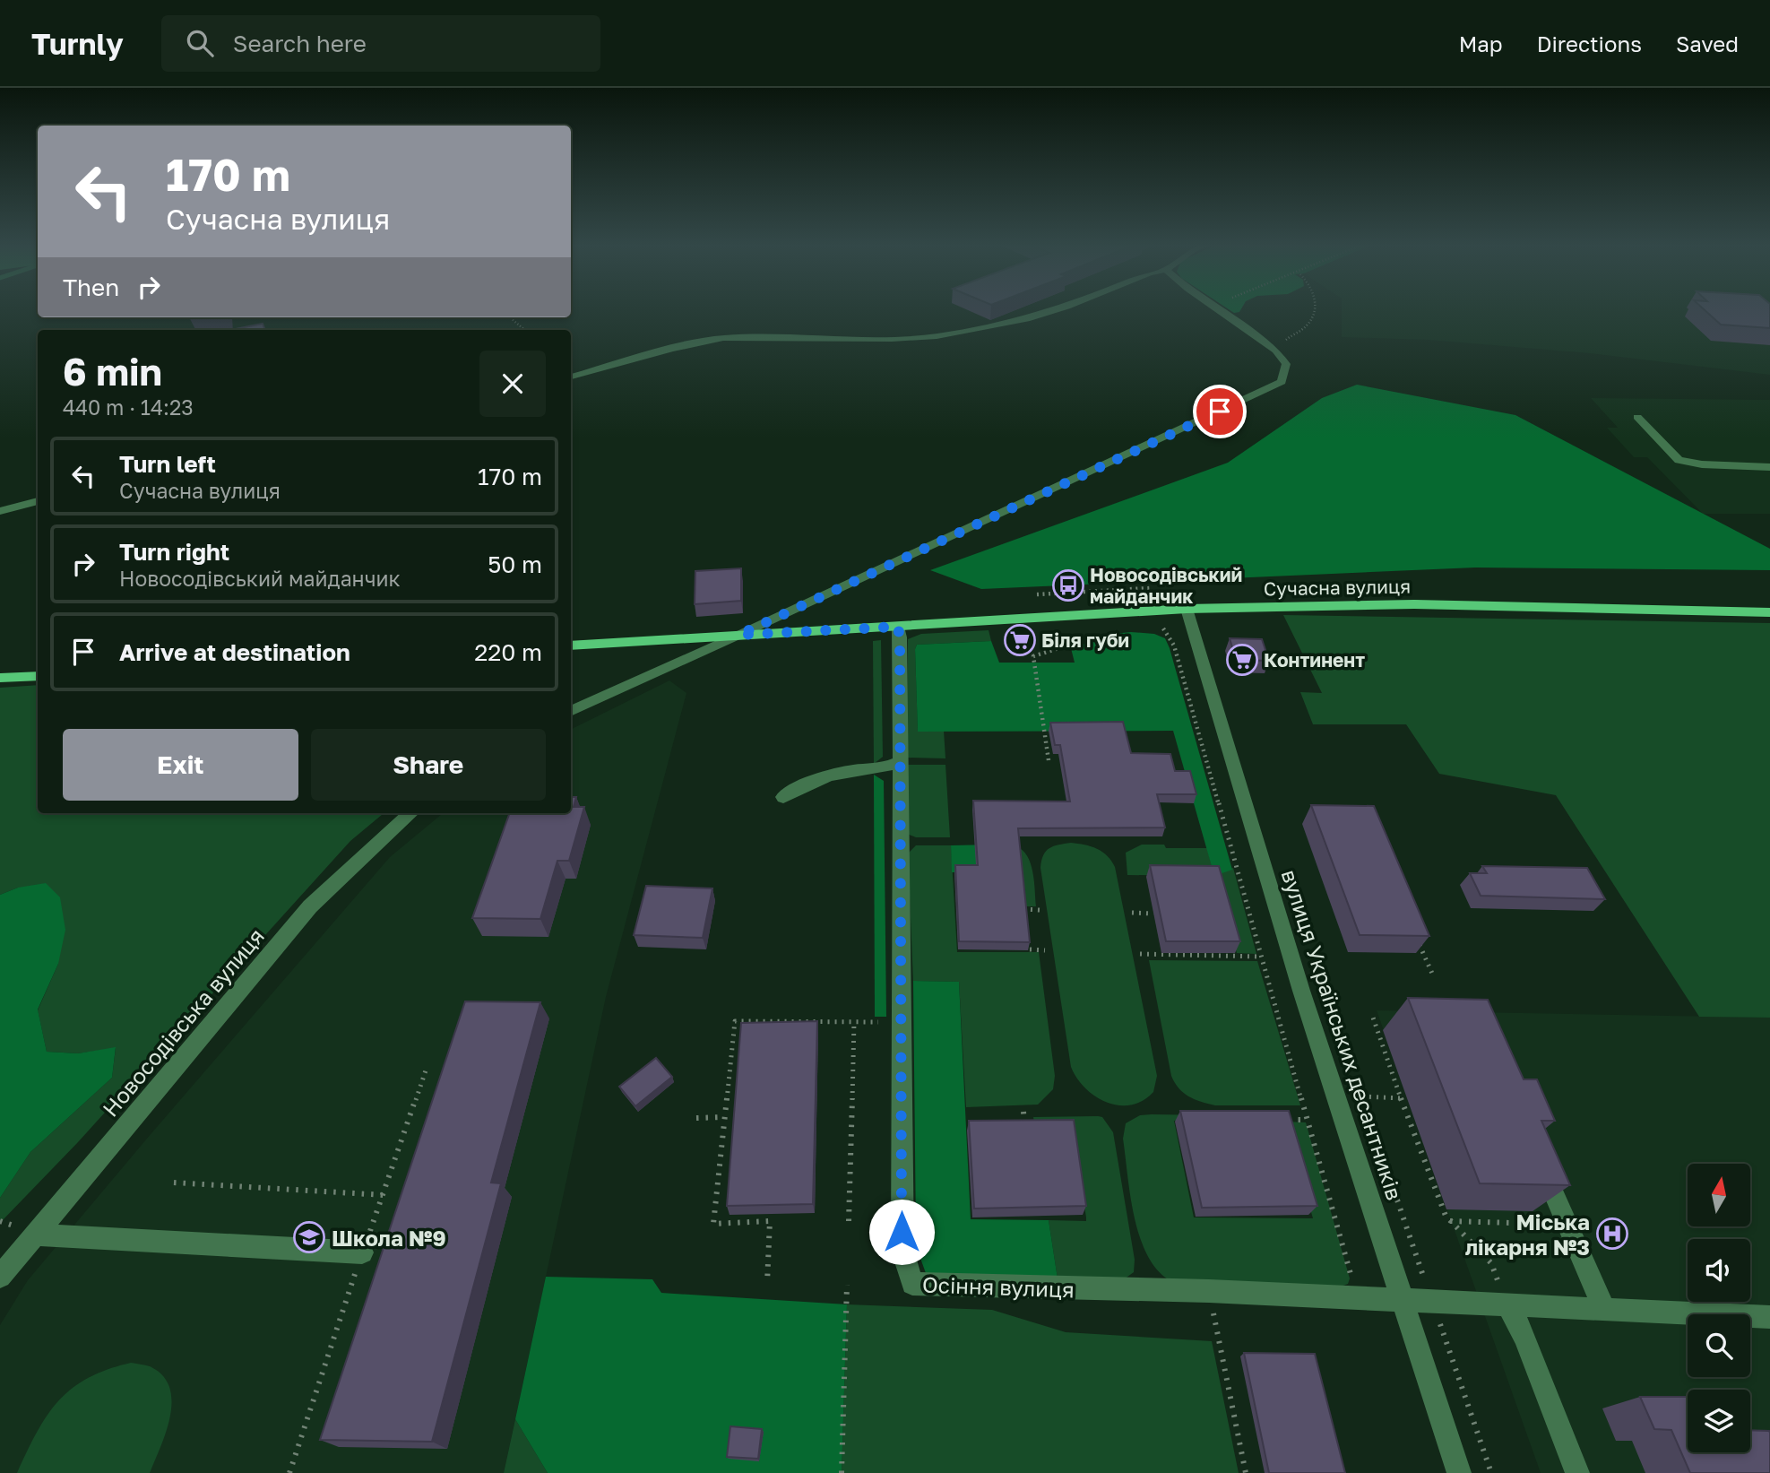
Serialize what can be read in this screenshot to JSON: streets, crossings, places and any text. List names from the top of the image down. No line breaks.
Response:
{"streets":{"main road":["Сучасна вулиця"],"street":["Новосодівська вулиця","вулиця Українських десантників","Осіння вулиця"]},"crossings":[["Сучасна вулиця","вулиця Українських десантників"],["Сучасна вулиця","Осіння вулиця"],["вулиця Українських десантників","Осіння вулиця"]],"places":{"bus stop":["Новосодівський майданчик"],"supermarket":["Біля губи","Континент"],"hospital":["Міська лікарня №3"],"school or university":["Школа №9"]},"north":"top","page":{"header":"Turnly","search":"Search here","nav":["Map","Directions","Saved"],"turn":["170 m","Сучасна вулиця"],"then":"Then","heading":["6 min","440 m · 14:23"],"list":[{"name":"Turn left","note":"Сучасна вулиця","value":"170 m"},{"name":"Turn right","note":"Новосодівський майданчик","value":"50 m"},{"name":"Arrive at destination","value":"220 m"}],"buttons":["Exit","Share"]}}
